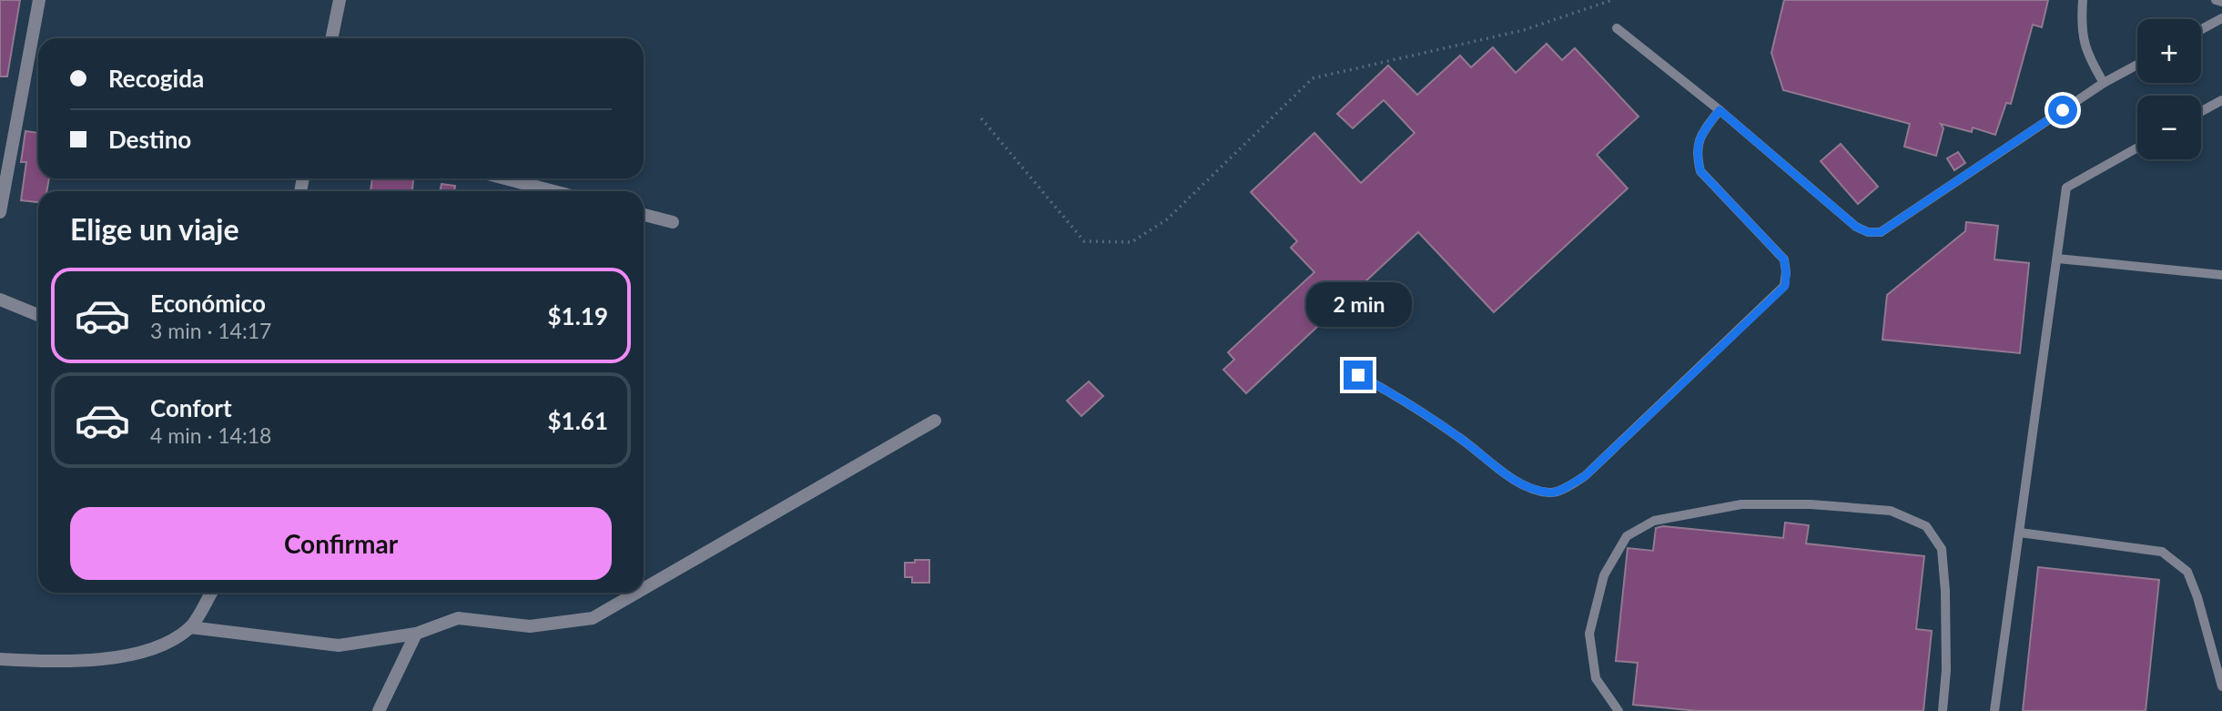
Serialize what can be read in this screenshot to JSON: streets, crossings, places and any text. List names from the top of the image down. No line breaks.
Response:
{"page":{"map_buttons":["+","−"],"banner":["Recogida","Destino"],"heading":"Elige un viaje","list":[{"name":"Económico","note":"3 min · 14:17","value":"$1.19"},{"name":"Confort","note":"4 min · 14:18","value":"$1.61"}],"bubble":"2 min","buttons":"Confirmar"}}
